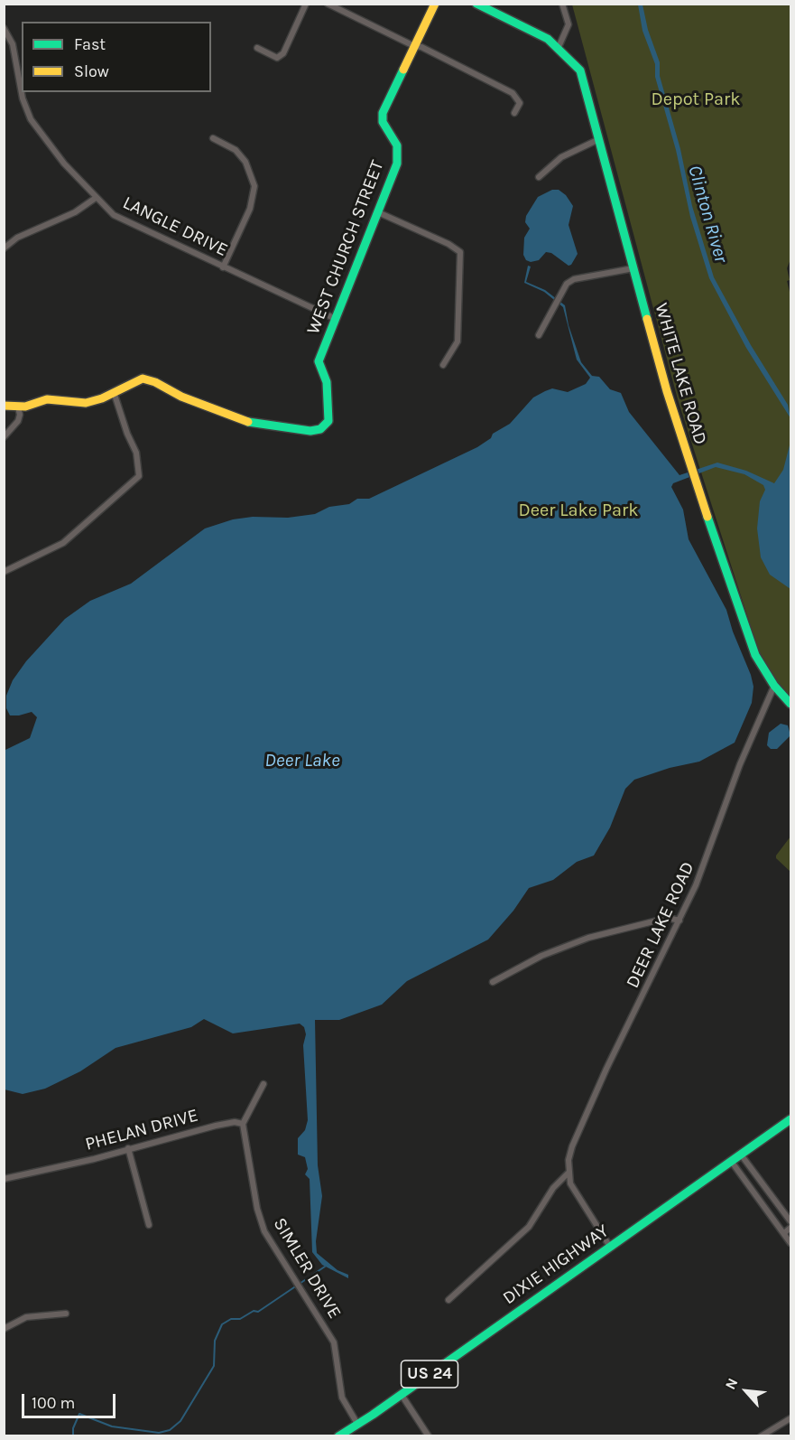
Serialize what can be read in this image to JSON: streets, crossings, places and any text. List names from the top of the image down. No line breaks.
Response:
{"streets":{"street":["LANGLE DRIVE","WEST CHURCH STREET","WHITE LAKE ROAD","DEER LAKE ROAD","PHELAN DRIVE","DIXIE HIGHWAY","SIMLER DRIVE","US 24"]},"crossings":[["LANGLE DRIVE","WEST CHURCH STREET"],["WHITE LAKE ROAD","DEER LAKE ROAD"],["PHELAN DRIVE","SIMLER DRIVE"],["DIXIE HIGHWAY","SIMLER DRIVE"]],"water":["Clinton River","Deer Lake"],"parks":["Depot Park","Deer Lake Park"],"legend":["Fast","Slow"],"scale_bar":"100 m","north":"top left"}
